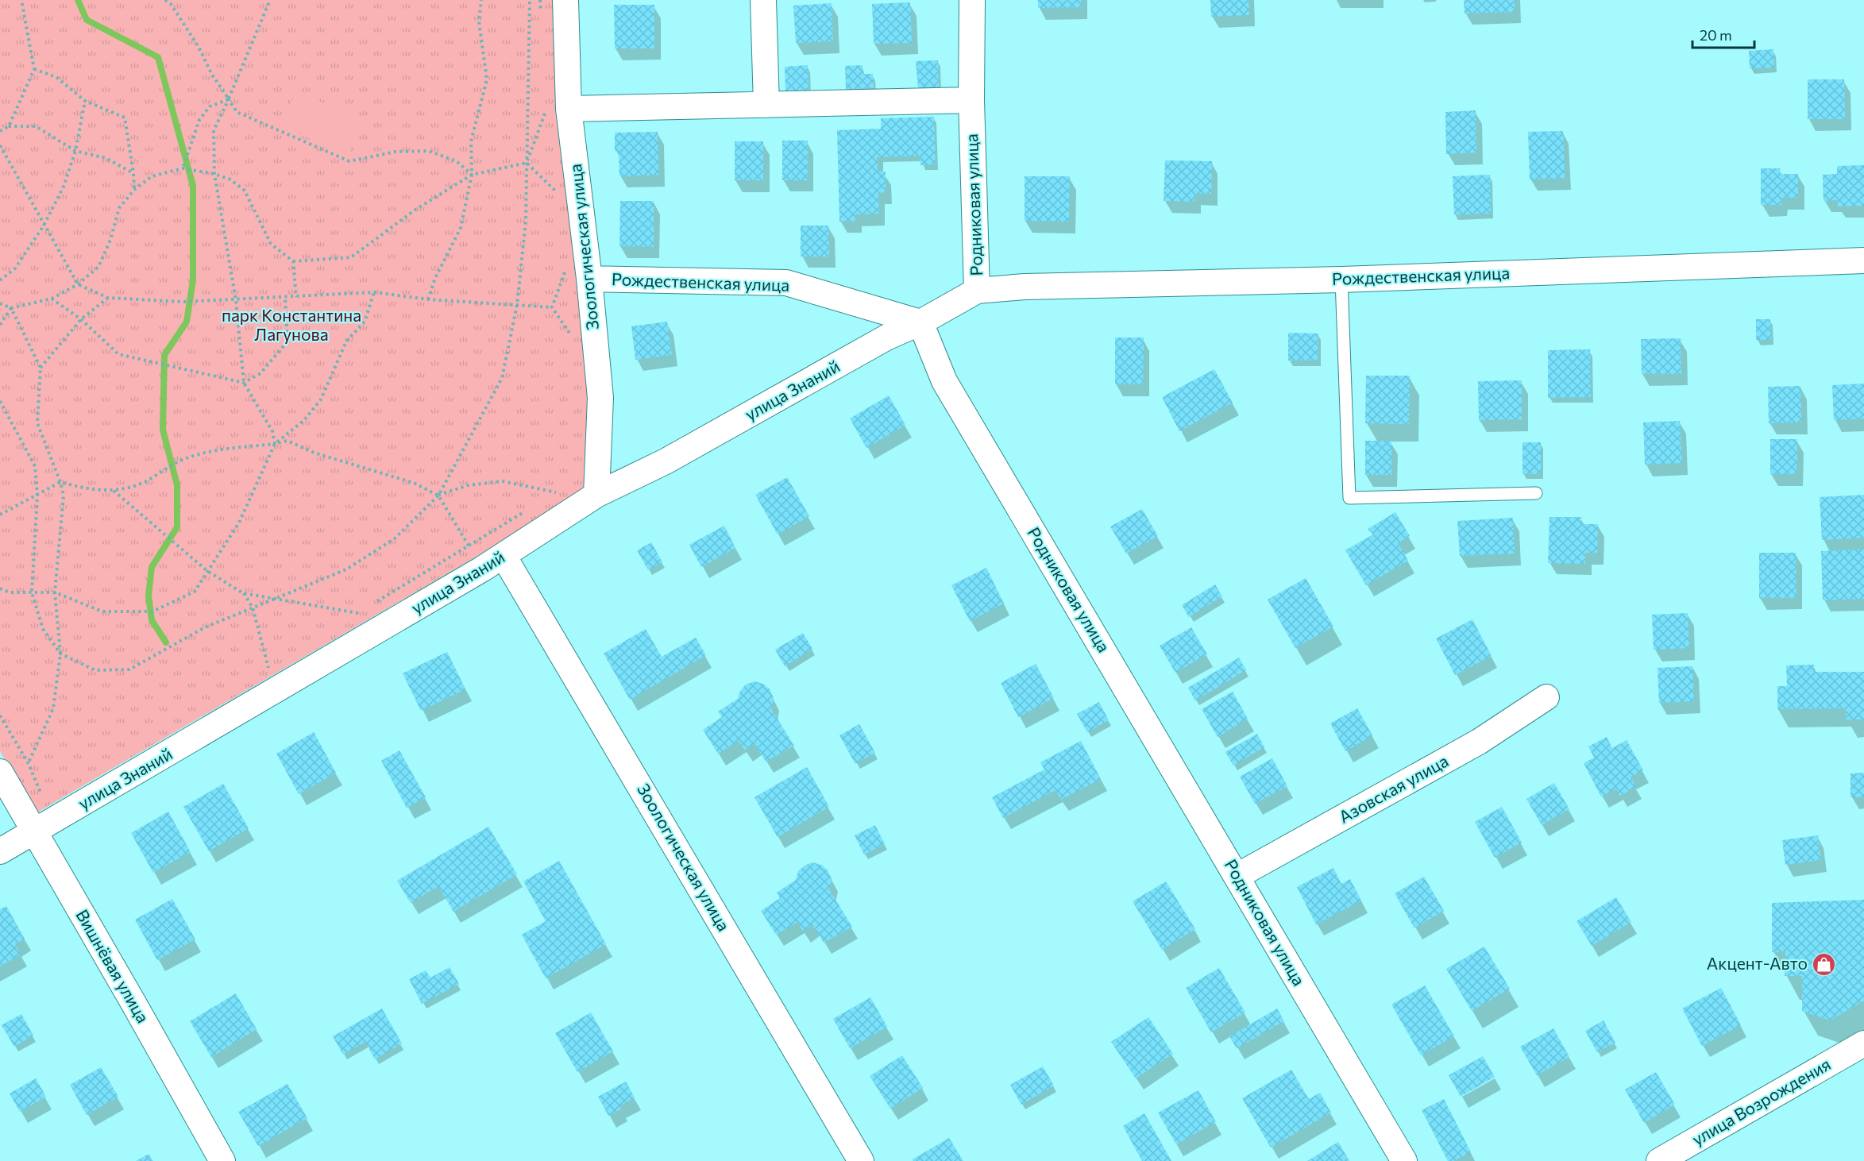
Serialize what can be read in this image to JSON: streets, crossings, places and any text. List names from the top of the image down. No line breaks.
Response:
{"streets":{"street":["Родниковая улица","Зоологическая улица","Рождественская улица","улица Знаний","Азовская улица","Вишнёвая улица","улица Возрождения"]},"crossings":[["Родниковая улица","Рождественская улица"],["Родниковая улица","улица Знаний"],["Родниковая улица","Азовская улица"],["Зоологическая улица","Рождественская улица"],["Зоологическая улица","улица Знаний"],["Рождественская улица","улица Знаний"],["улица Знаний","Вишнёвая улица"]],"parks":["парк Константина Лагунова"],"places":{"shop":["Акцент-Авто"]},"scale_bar":"20 m"}
